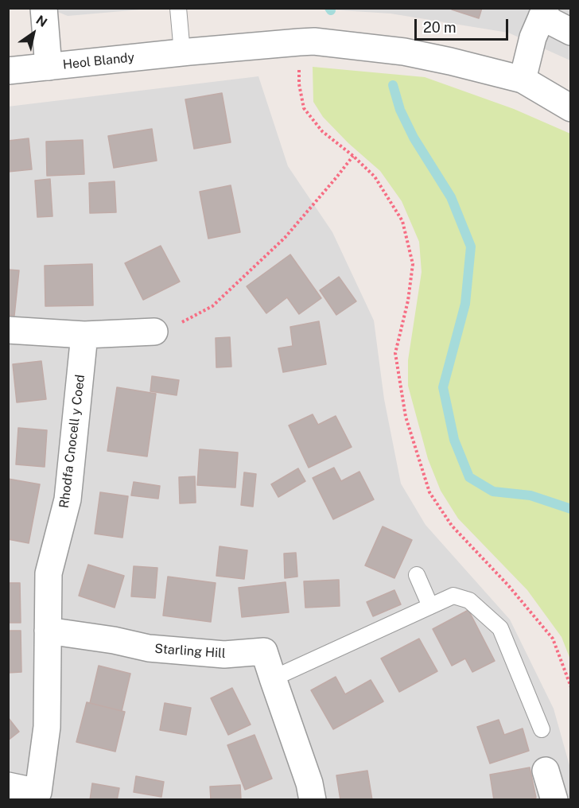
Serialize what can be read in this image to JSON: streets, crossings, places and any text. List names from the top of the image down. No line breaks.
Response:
{"streets":{"street":["Heol Blandy","Rhodfa Cnocell y Coed","Starling Hill"]},"crossings":[["Rhodfa Cnocell y Coed","Starling Hill"]],"scale_bar":"20 m","north":"top right"}
